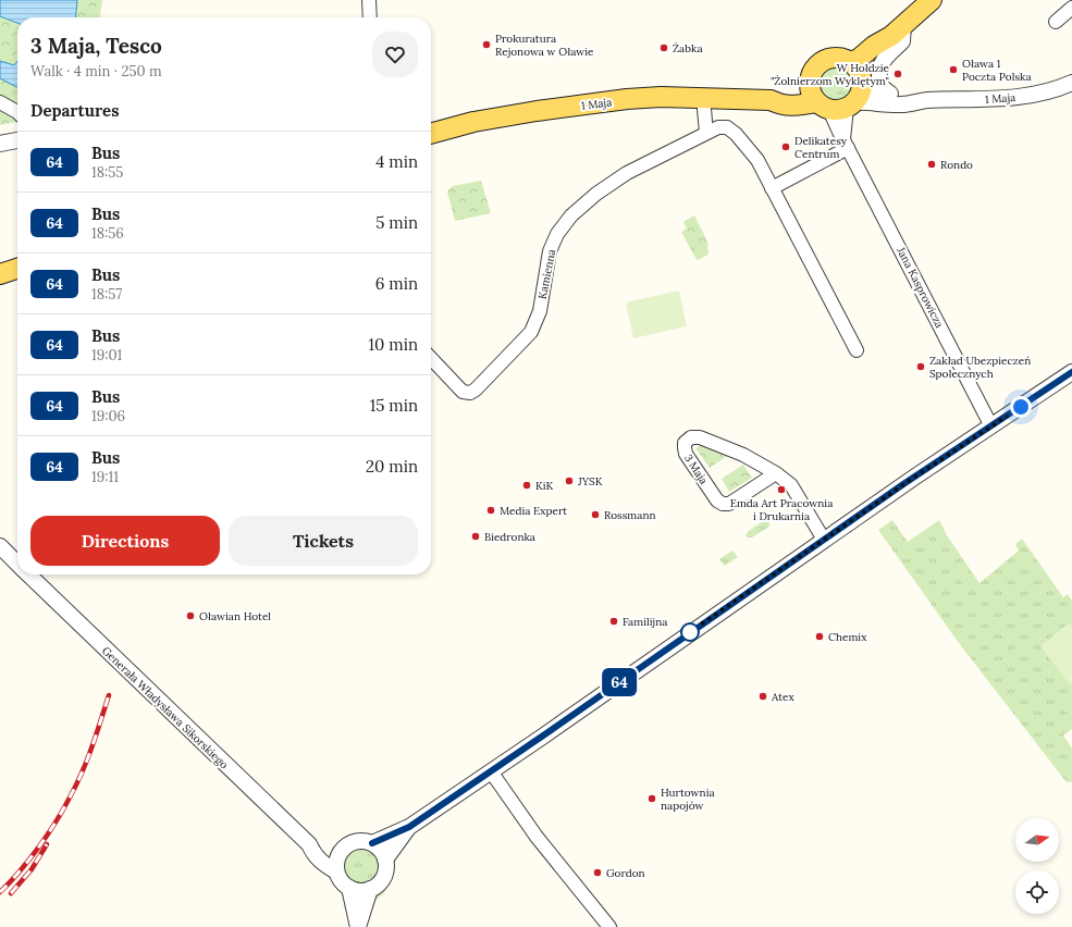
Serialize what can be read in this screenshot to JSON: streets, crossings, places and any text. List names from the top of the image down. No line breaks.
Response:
{"streets":{"main road":["1 Maja"],"street":["Kamienna","Jana Kasprowicza","3 Maja","Generała Władysława Sikorskiego"]},"crossings":[["1 Maja","Jana Kasprowicza"]],"places":["Prokuratura Rejonowa w Oławie","Żabka","Oława 1 Poczta Polska","W Hołdzie \"Żolnierzom Wyklętym\"","Delikatesy Centrum","Rondo","Zakład Ubezpieczeń Społecznych","JYSK","KiK","Emda Art Pracownia i Drukarnia","Media Expert","Rossmann","Biedronka","Oławian Hotel","Familijna","Chemix","Atex","Hurtownia napojów","Gordon"],"lines":["bus line 64"],"north":"right","page":{"on_map":"64","heading":[["3 Maja, Tesco","Walk · 4 min · 250 m"],"Departures"],"list":[{"mark":"64","name":"Bus","note":"18:55","value":"4 min"},{"mark":"64","name":"Bus","note":"18:56","value":"5 min"},{"mark":"64","name":"Bus","note":"18:57","value":"6 min"},{"mark":"64","name":"Bus","note":"19:01","value":"10 min"},{"mark":"64","name":"Bus","note":"19:06","value":"15 min"},{"mark":"64","name":"Bus","note":"19:11","value":"20 min"}],"buttons":["Directions","Tickets"]}}
